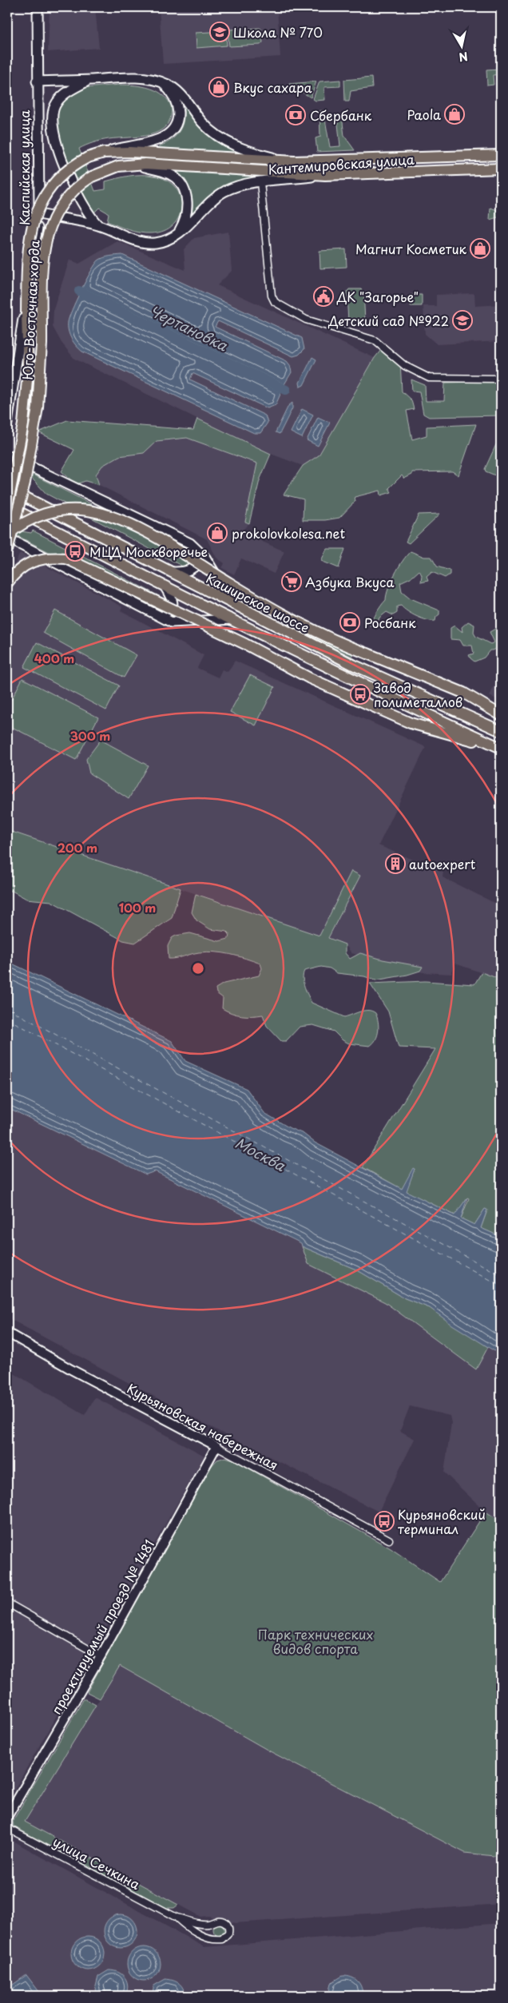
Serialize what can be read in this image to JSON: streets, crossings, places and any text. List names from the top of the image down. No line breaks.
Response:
{"streets":{"main road":["Кантемировская улица","Каспийская улица","Юго-Восточная хорда","Каширское шоссе"],"street":["Курьяновская набережная","проектируемый проезд № 1481","улица Сечкина"]},"crossings":[["Кантемировская улица","Каспийская улица"],["Кантемировская улица","Юго-Восточная хорда"],["Юго-Восточная хорда","Каширское шоссе"],["Курьяновская набережная","проектируемый проезд № 1481"]],"water":["Чертановка","Москва"],"parks":["Парк технических видов спорта"],"places":{"school or university":["Школа № 770","Детский сад №922"],"shop":["Вкус сахара","Paola","Магнит Косметик","prokolovkolesa.net"],"bank":["Сбербанк","Росбанк"],"public building":["ДК \"Загорье\""],"bus stop":["МЦД Москворечье","Завод полиметаллов","Курьяновский терминал"],"supermarket":["Азбука Вкуса"],"building":["autoexpert"]},"north":"bottom","rings":["400 m","300 m","200 m","100 m"]}
